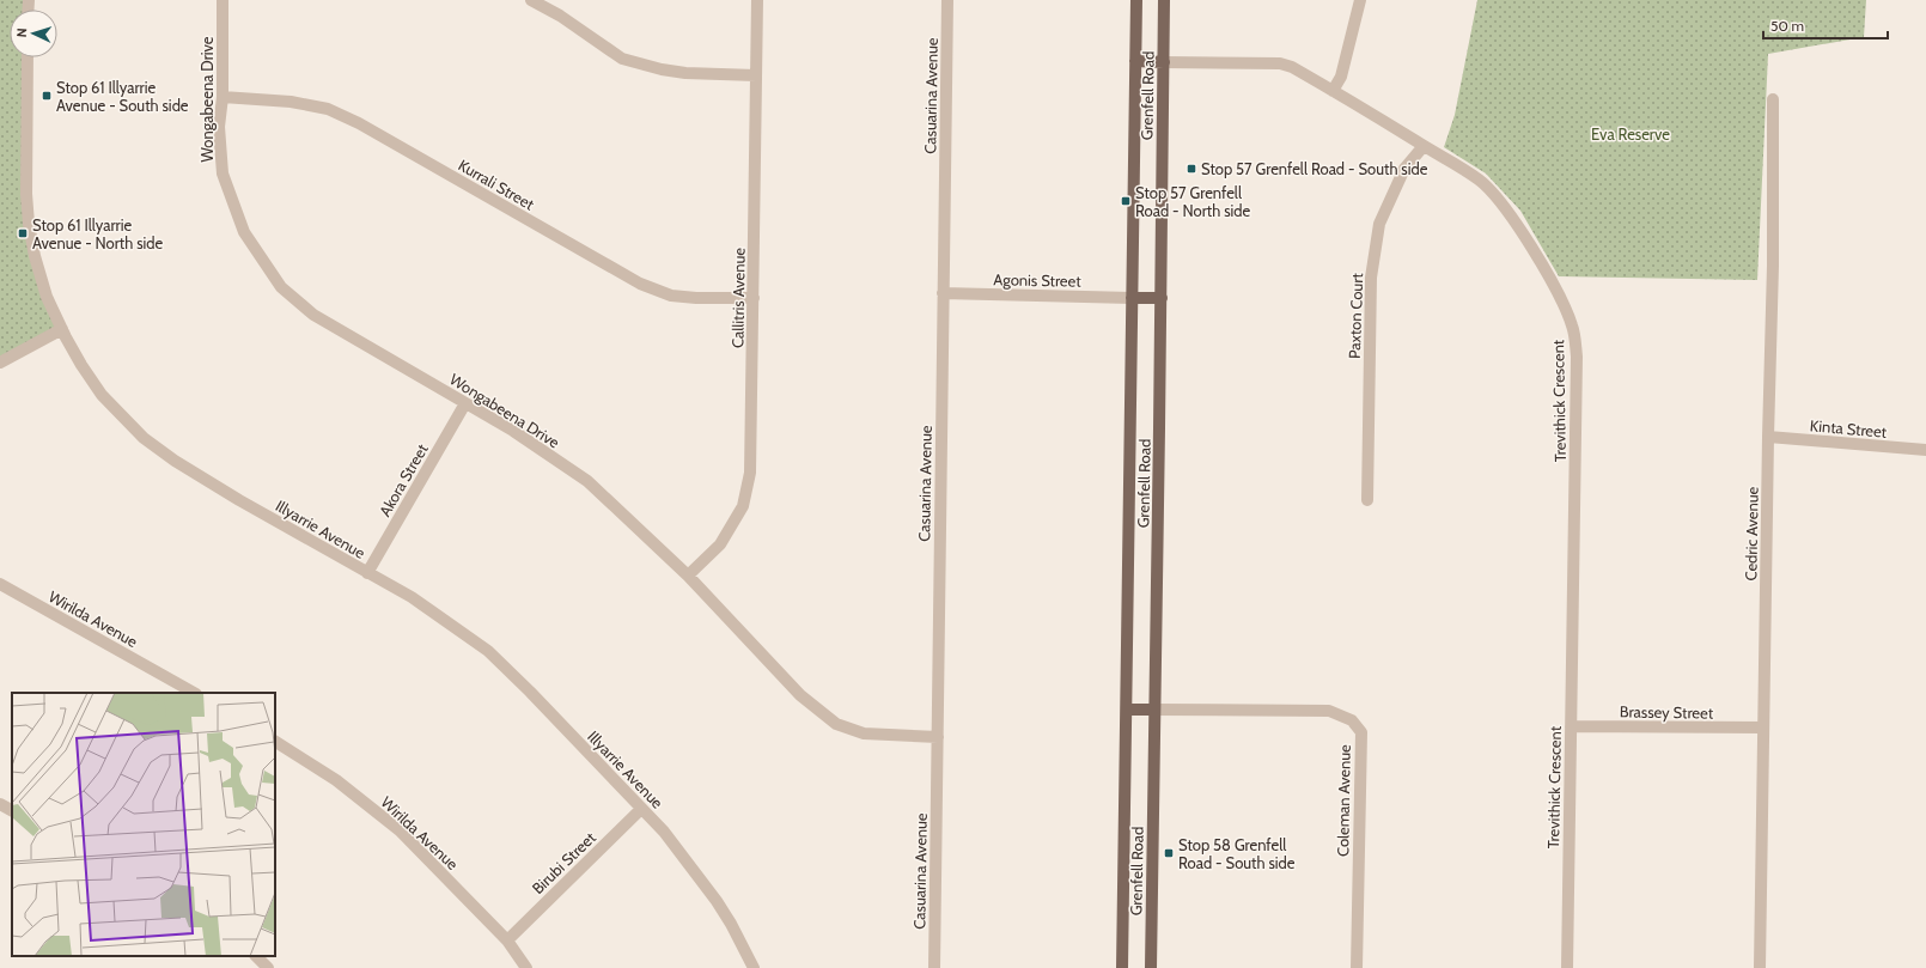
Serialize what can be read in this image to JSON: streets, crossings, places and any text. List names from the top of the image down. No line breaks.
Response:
{"streets":{"main road":["Grenfell Road"],"street":["Casuarina Avenue","Wongabeena Drive","Kurrali Street","Agonis Street","Callitris Avenue","Paxton Court","Trevithick Crescent","Kinta Street","Akora Street","Illyarrie Avenue","Cedric Avenue","Wirilda Avenue","Brassey Street","Coleman Avenue","Birubi Street"]},"crossings":[["Casuarina Avenue","Wongabeena Drive"],["Casuarina Avenue","Agonis Street"],["Grenfell Road","Agonis Street"],["Grenfell Road","Trevithick Crescent"],["Grenfell Road","Coleman Avenue"],["Wongabeena Drive","Kurrali Street"],["Wongabeena Drive","Callitris Avenue"],["Wongabeena Drive","Akora Street"],["Kurrali Street","Callitris Avenue"],["Paxton Court","Trevithick Crescent"],["Trevithick Crescent","Brassey Street"],["Kinta Street","Cedric Avenue"],["Akora Street","Illyarrie Avenue"],["Illyarrie Avenue","Birubi Street"],["Cedric Avenue","Brassey Street"],["Wirilda Avenue","Birubi Street"]],"parks":["Eva Reserve"],"places":{"transit":["Stop 61 Illyarrie Avenue - South side","Stop 57 Grenfell Road - South side","Stop 57 Grenfell Road - North side","Stop 61 Illyarrie Avenue - North side","Stop 58 Grenfell Road - South side"]},"scale_bar":"50 m","north":"left"}
